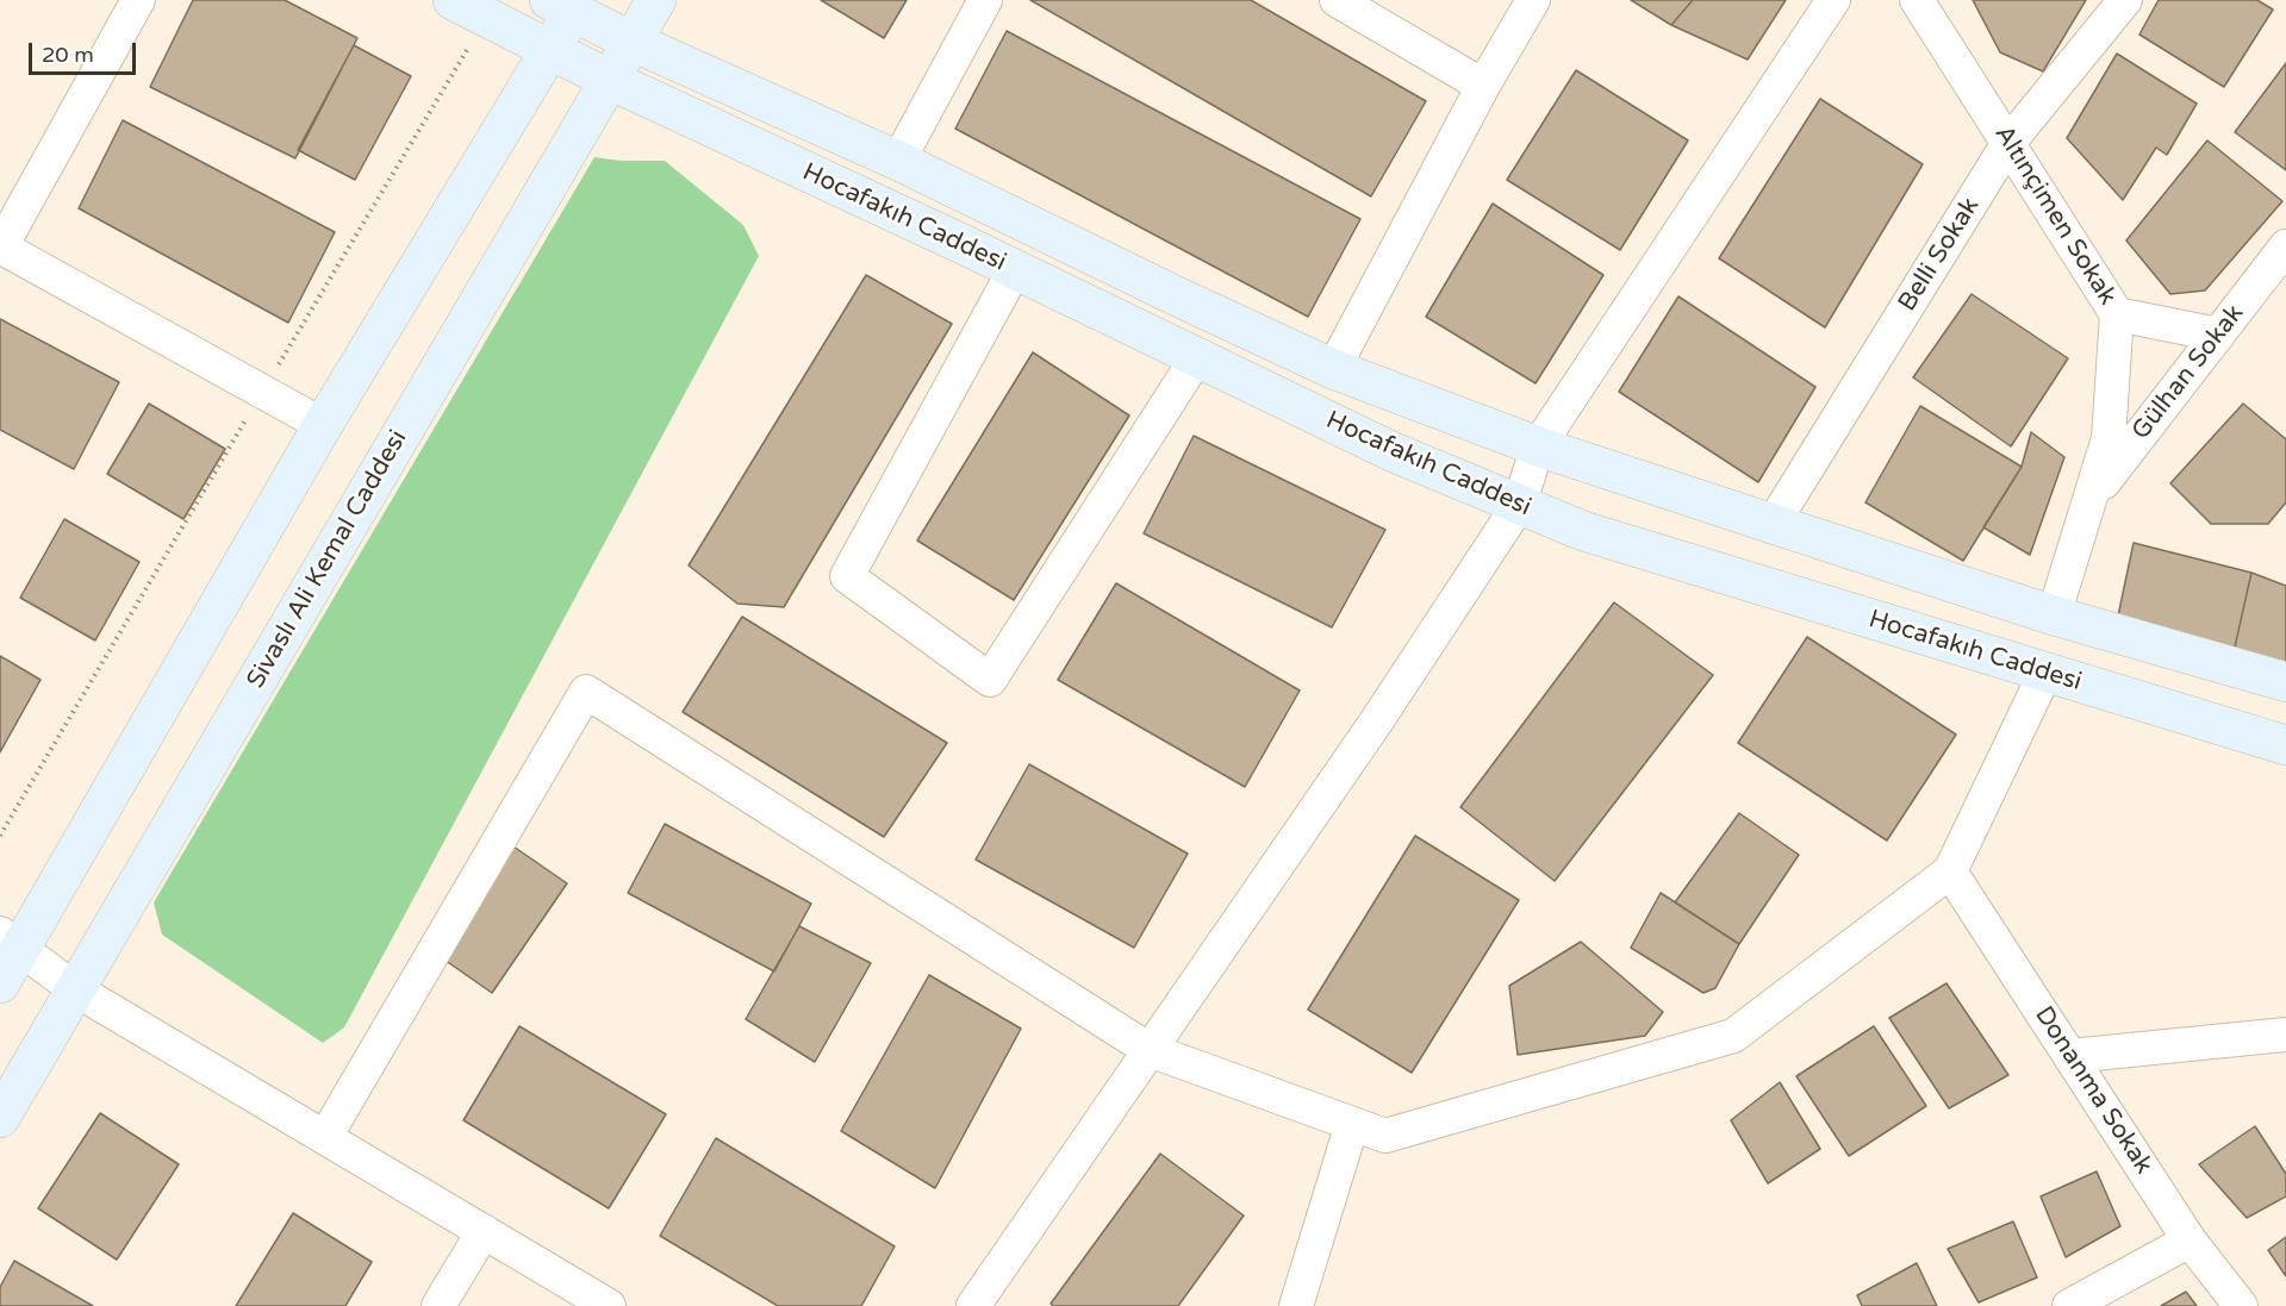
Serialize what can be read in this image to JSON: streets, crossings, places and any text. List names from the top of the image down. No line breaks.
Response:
{"streets":{"street":["Altınçimen Sokak","Hocafakıh Caddesi","Belli Sokak","Gülhan Sokak","Sivaslı Ali Kemal Caddesi","Donanma Sokak"]},"crossings":[["Altınçimen Sokak","Hocafakıh Caddesi"],["Altınçimen Sokak","Belli Sokak"],["Altınçimen Sokak","Gülhan Sokak"],["Hocafakıh Caddesi","Belli Sokak"],["Hocafakıh Caddesi","Sivaslı Ali Kemal Caddesi"]],"scale_bar":"20 m"}
